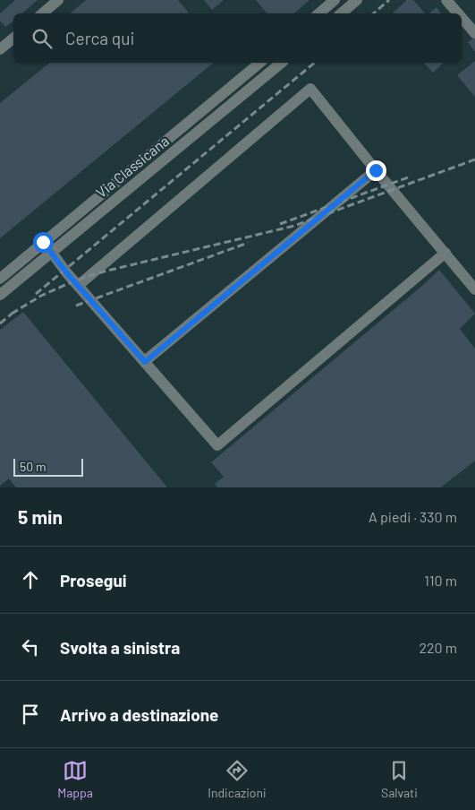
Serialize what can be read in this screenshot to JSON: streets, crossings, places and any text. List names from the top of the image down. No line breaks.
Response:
{"streets":{"street":["Via Classicana"]},"scale_bar":"50 m","page":{"search":"Cerca qui","scale":"50 m","heading":["5 min","A piedi · 330 m"],"list":[["Prosegui","110 m"],["Svolta a sinistra","220 m"],"Arrivo a destinazione"],"nav":["Mappa","Indicazioni","Salvati"]}}
